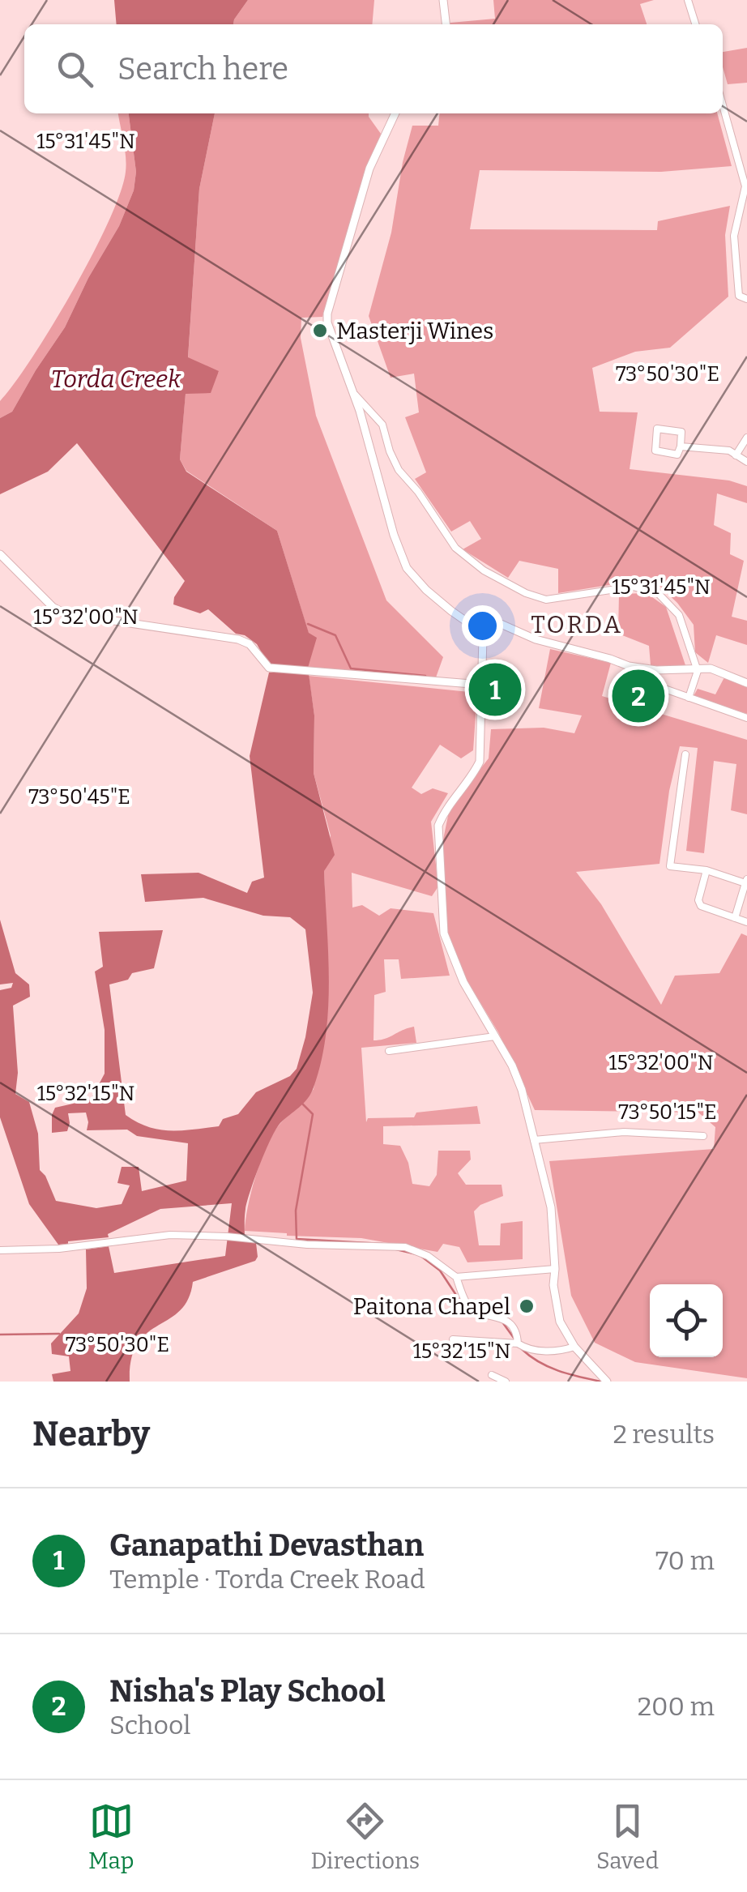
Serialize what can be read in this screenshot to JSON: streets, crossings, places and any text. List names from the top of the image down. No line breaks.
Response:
{"districts":["TORDA"],"water":["Torda Creek"],"places":["Masterji Wines","Paitona Chapel"],"page":{"search":"Search here","pins":["1","2"],"heading":["Nearby","2 results"],"list":[{"mark":"1","name":"Ganapathi Devasthan","note":"Temple · Torda Creek Road","value":"70 m"},{"mark":"2","name":"Nisha's Play School","note":"School","value":"200 m"}],"nav":["Map","Directions","Saved"]},"coordinates":["15°31'45\"N","73°50'30\"E","15°32'00\"N","73°50'45\"E","15°32'15\"N","73°50'15\"E"]}
